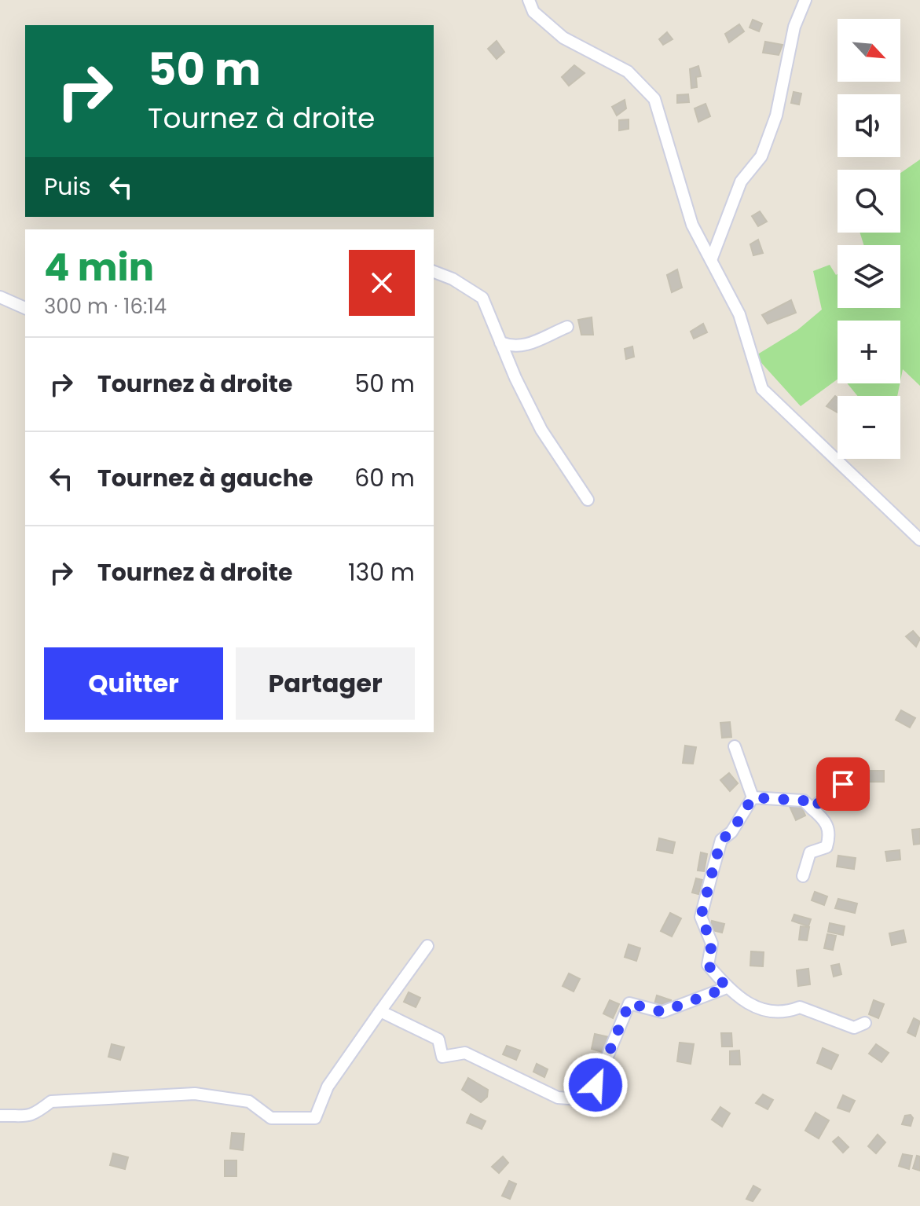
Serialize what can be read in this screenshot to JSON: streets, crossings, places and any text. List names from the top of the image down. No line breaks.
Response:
{"north":"bottom right","page":{"map_buttons":["+","−"],"turn":["50 m","Tournez à droite"],"then":"Puis","heading":["4 min","300 m · 16:14"],"list":[{"name":"Tournez à droite","value":"50 m"},{"name":"Tournez à gauche","value":"60 m"},{"name":"Tournez à droite","value":"130 m"}],"buttons":["Quitter","Partager"]}}
